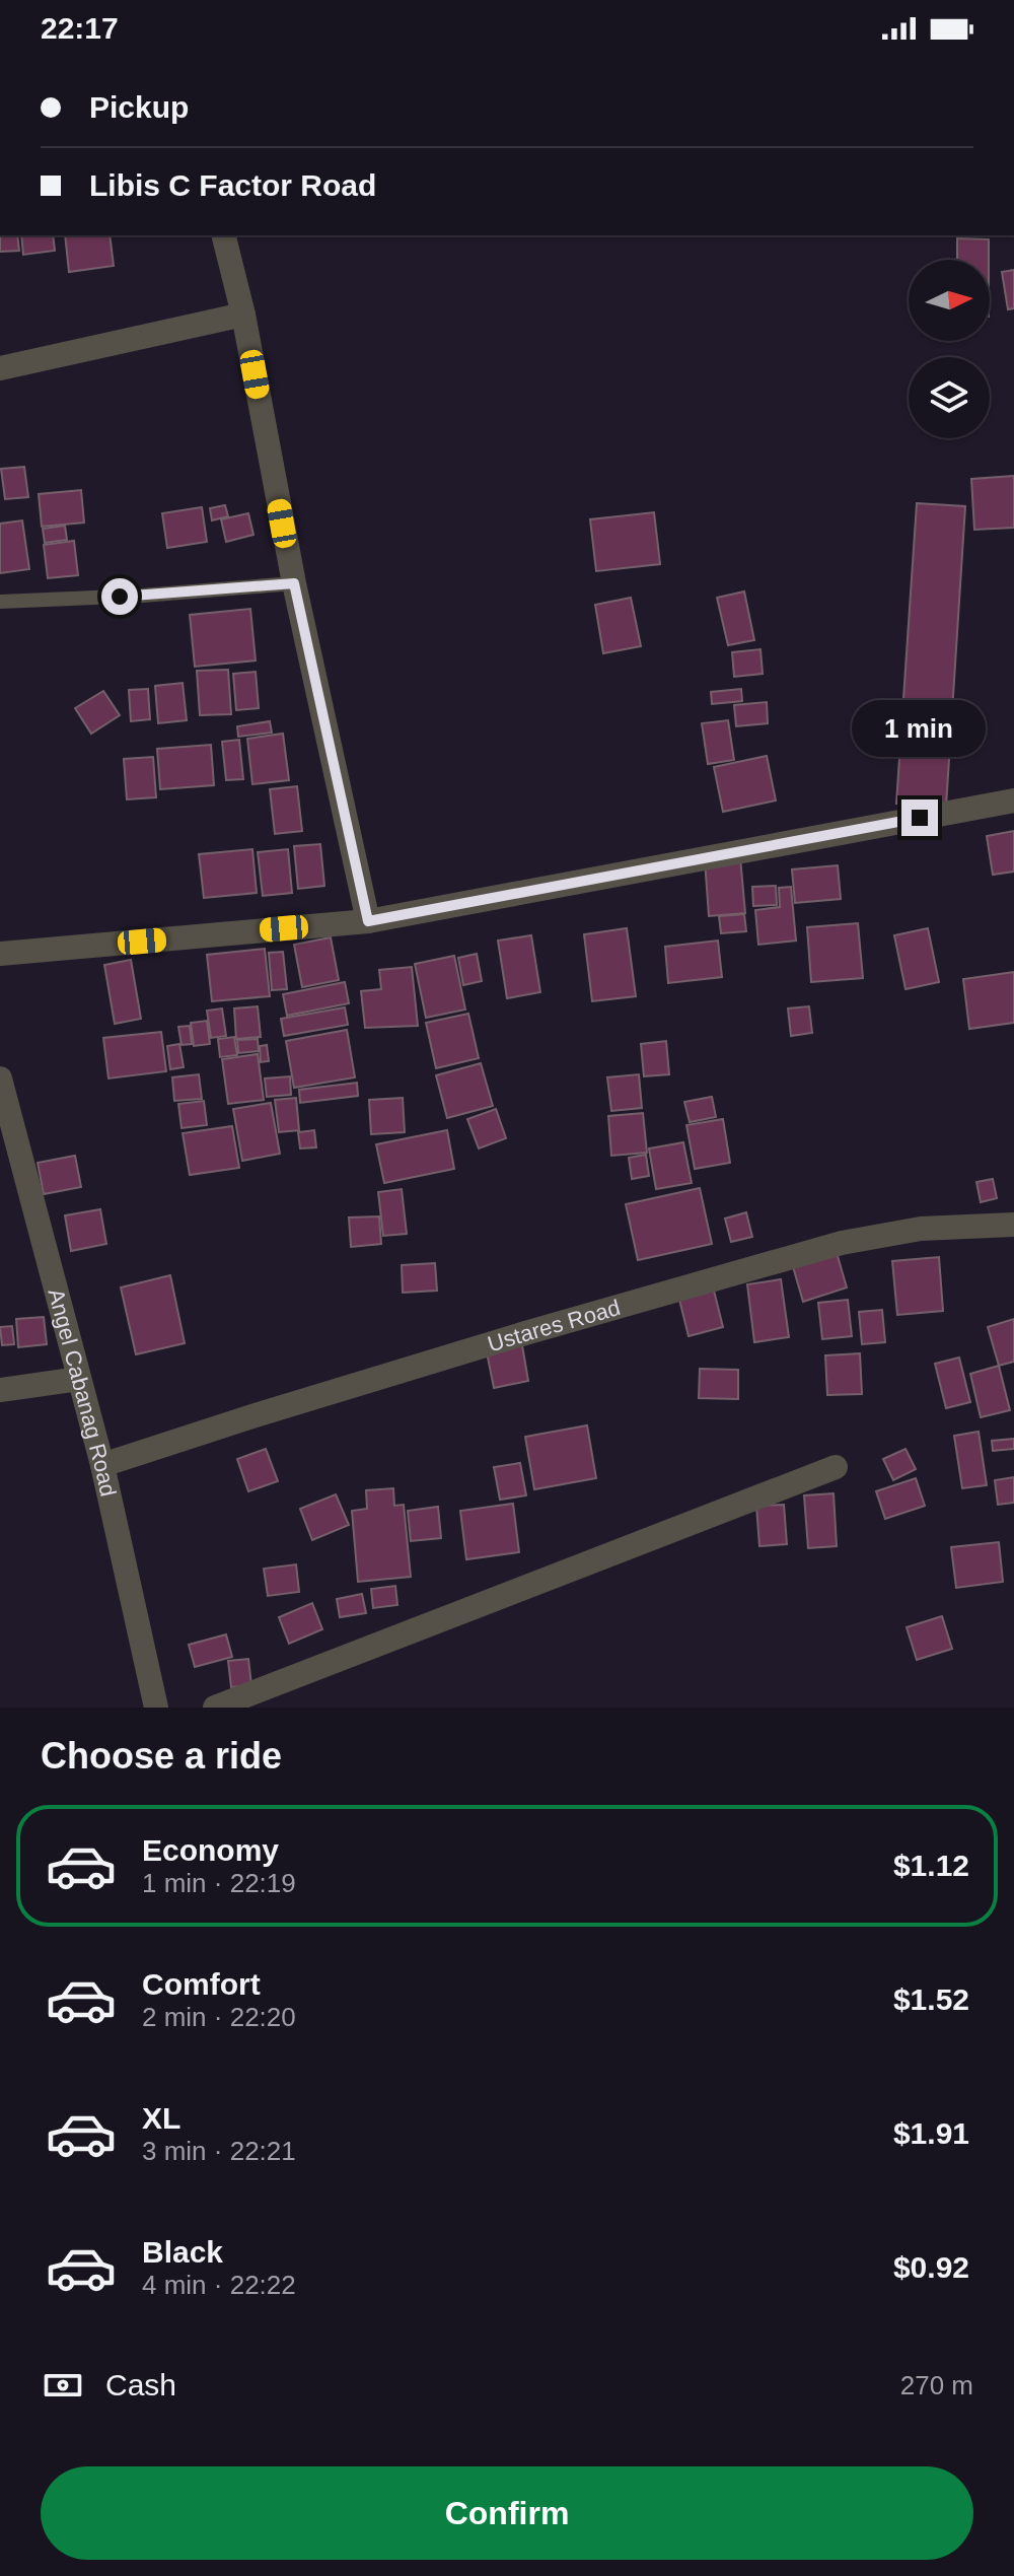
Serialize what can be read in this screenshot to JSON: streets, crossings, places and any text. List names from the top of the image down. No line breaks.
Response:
{"streets":{"street":["Ustares Road","Angel Cabanag Road"]},"crossings":[["Ustares Road","Angel Cabanag Road"]],"north":"right","page":{"status":"22:17","banner":["Pickup","Libis C Factor Road"],"bubble":"1 min","heading":"Choose a ride","list":[{"name":"Economy","note":"1 min · 22:19","value":"$1.12"},{"name":"Comfort","note":"2 min · 22:20","value":"$1.52"},{"name":"XL","note":"3 min · 22:21","value":"$1.91"},{"name":"Black","note":"4 min · 22:22","value":"$0.92"}],"pay":["Cash","270 m"],"buttons":"Confirm"}}
